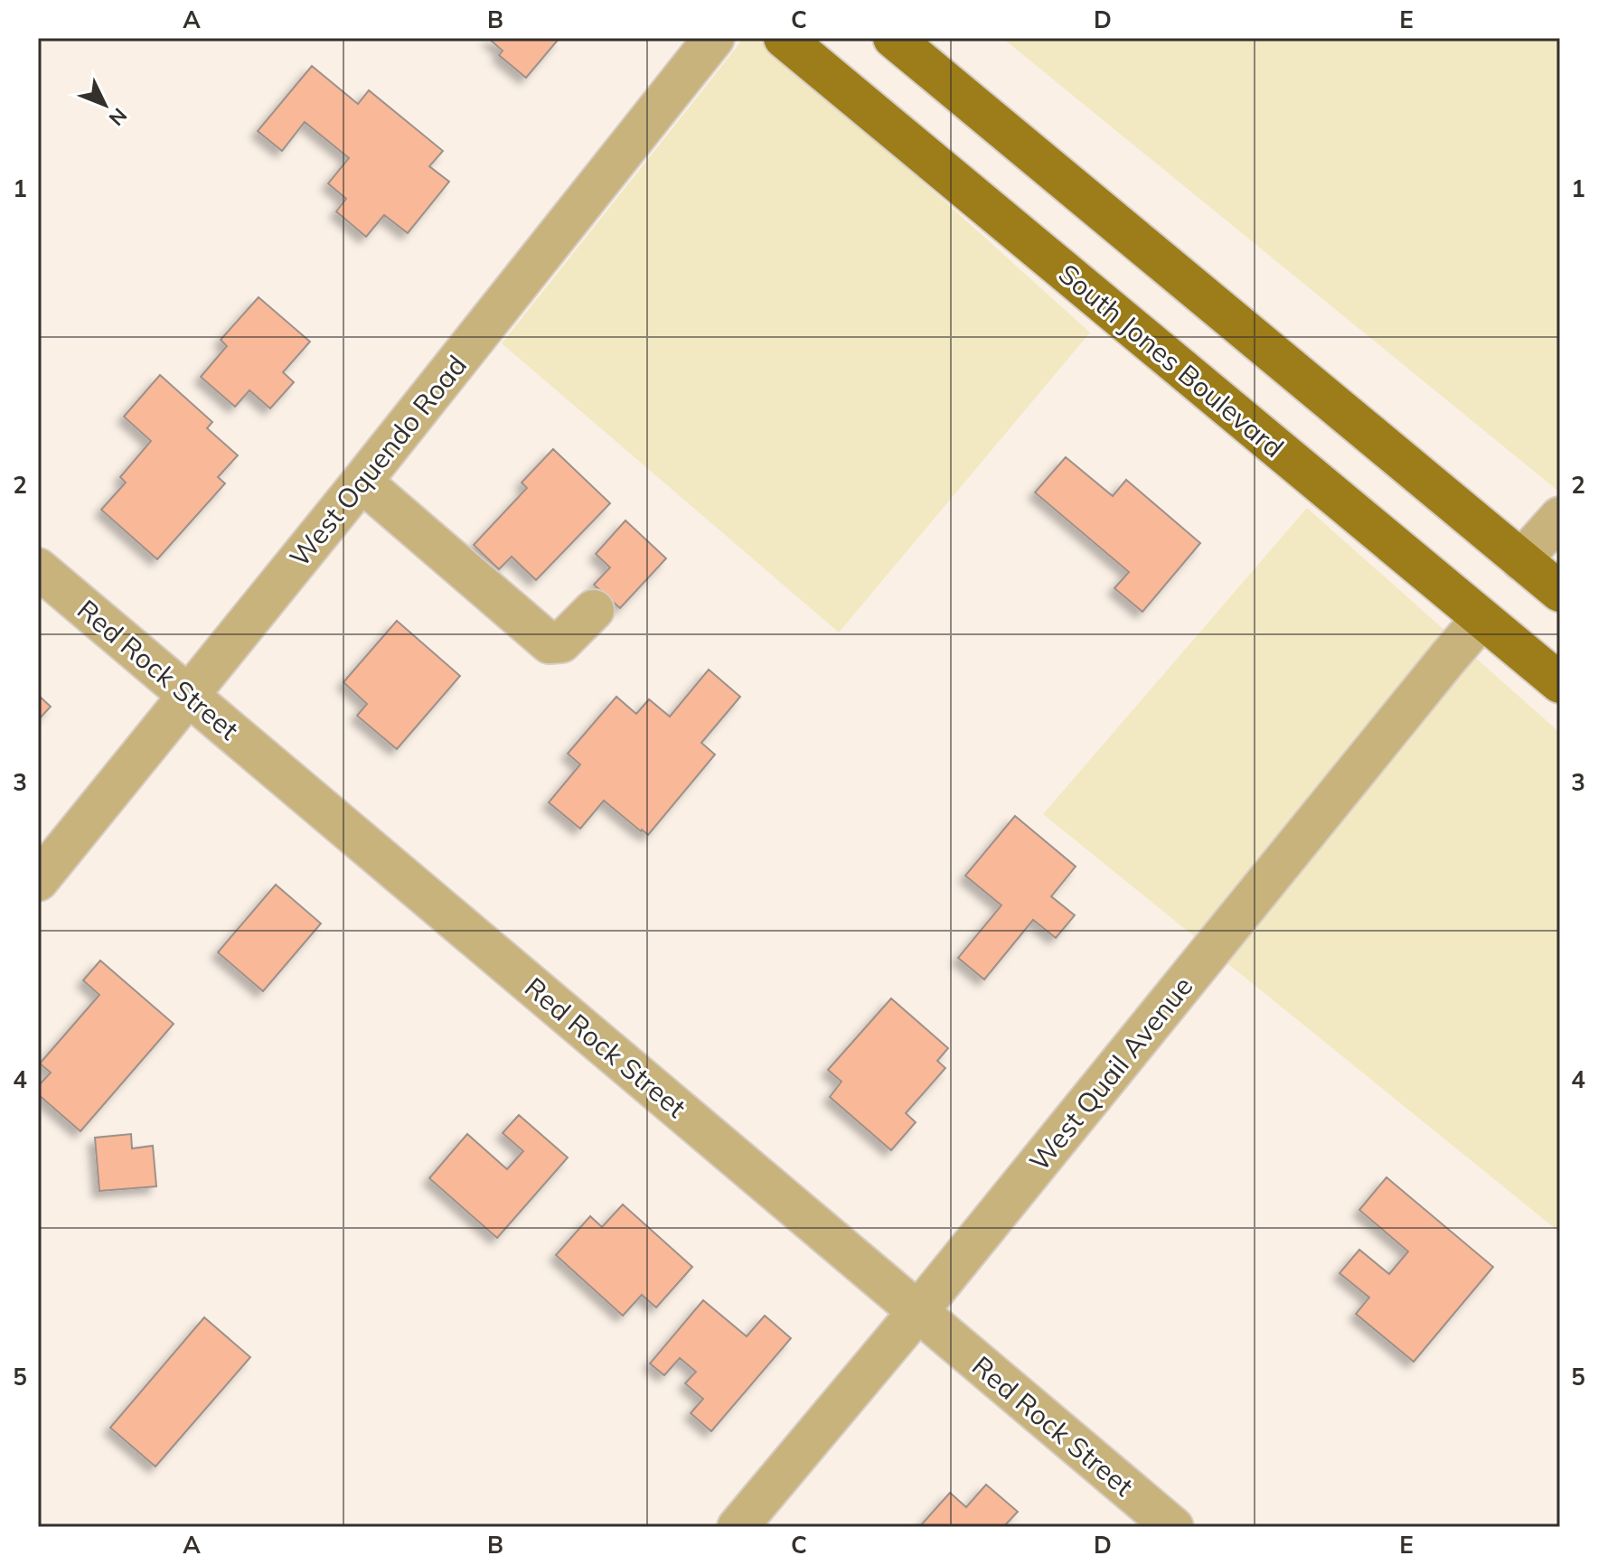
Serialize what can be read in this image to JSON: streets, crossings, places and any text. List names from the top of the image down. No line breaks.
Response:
{"streets":{"main road":["South Jones Boulevard"],"street":["West Oquendo Road","Red Rock Street","West Quail Avenue"]},"crossings":[["South Jones Boulevard","West Quail Avenue"],["West Oquendo Road","Red Rock Street"],["Red Rock Street","West Quail Avenue"]],"north":"bottom right","grid":{"columns":["A","B","C","D","E"],"rows":["1","2","3","4","5"]}}
